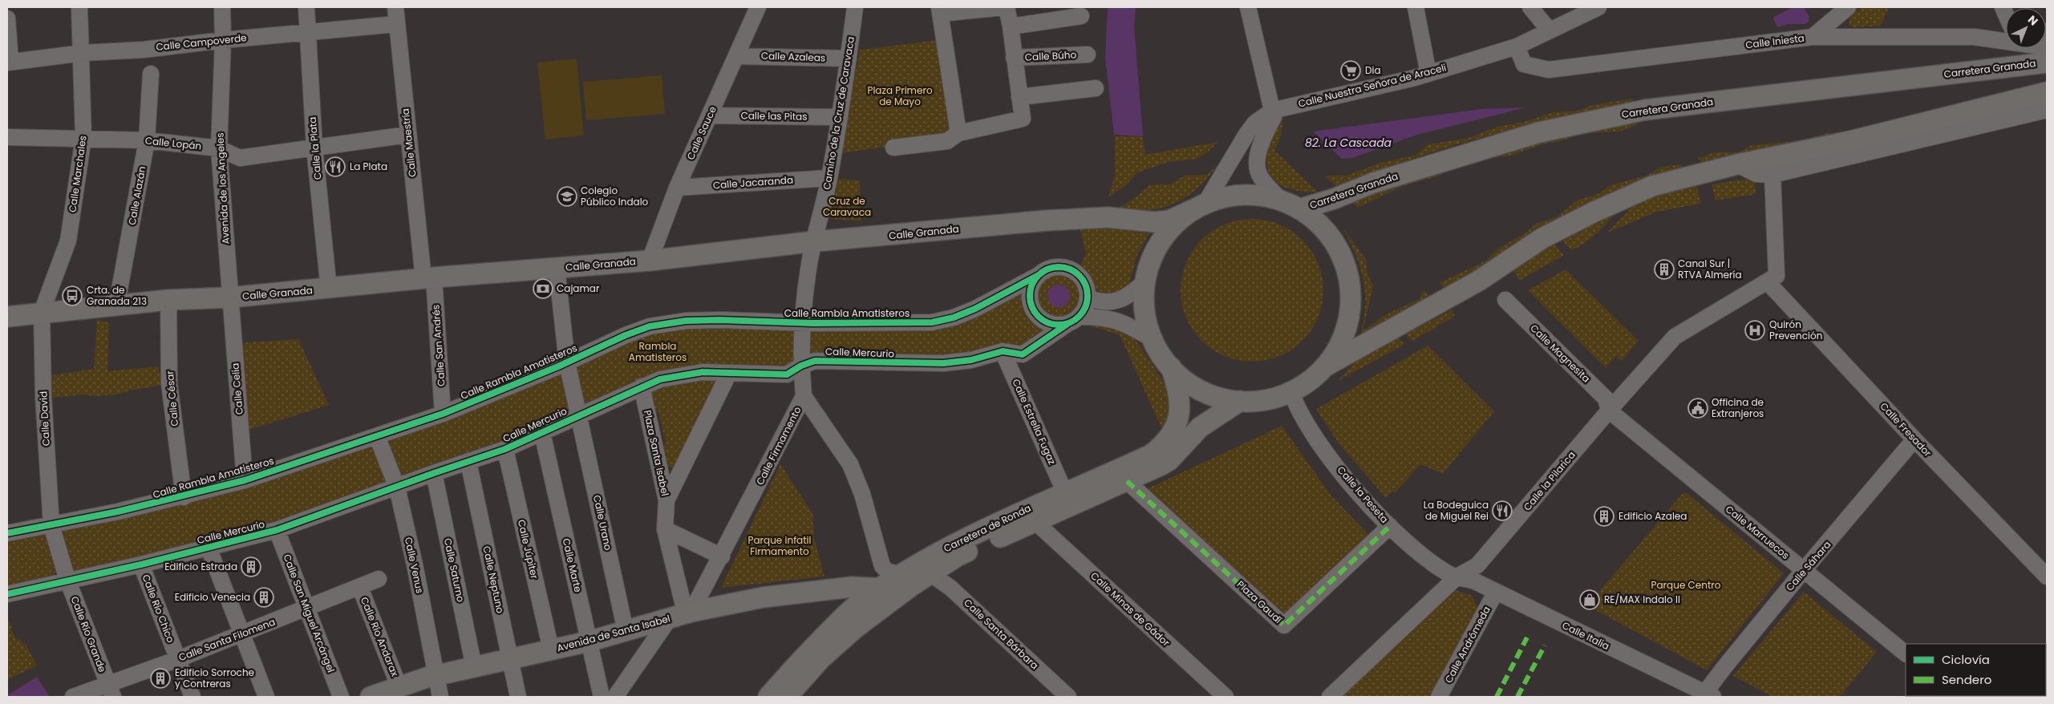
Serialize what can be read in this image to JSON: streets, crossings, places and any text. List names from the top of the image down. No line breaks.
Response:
{"streets":{"main road":["Carretera Granada","Calle Granada","Carretera de Ronda","Avenida de Santa Isabel"],"street":["Calle Iniesta","Calle Campoverde","Calle Búho","Calle Azaleas","Calle Nuestra Señora de Araceli","Camino de la Cruz de Caravaca","Calle las Pitas","Calle Sauce","Calle Maestría","Calle Lopán","Calle la Plata","Calle Marchales","Calle Jacaranda","Avenida de los Angeles","Calle Alazán","Calle Rambla Amatisteros","Calle San Andrés","Calle Mercurio","Calle Magnesita","Calle Celia","Calle César","Calle David","Calle Estrella Fugaz","Calle Fresador","Calle Firmamento","Plaza Santa Isabel","Calle la Pilarica","Calle la Peseta","Calle Urano","Calle Marruecos","Calle Júpiter","Calle Venus","Calle Marte","Calle Sáhara","Calle Saturno","Calle Neptuno","Plaza Gaudí","Calle Río Chico","Calle Minas de Gádor","Calle San Miguel Arcángel","Calle Río Grande","Calle Santa Bárbara","Calle Italia","Calle Río Andarax","Calle Santa Filomena","Calle Andrómeda"]},"crossings":[["Calle Iniesta","Calle Nuestra Señora de Araceli"],["Calle Campoverde","Calle Maestría"],["Calle Campoverde","Calle la Plata"],["Calle Campoverde","Calle Marchales"],["Calle Campoverde","Avenida de los Angeles"],["Calle Azaleas","Camino de la Cruz de Caravaca"],["Calle Azaleas","Calle Sauce"],["Calle Nuestra Señora de Araceli","Calle Granada"],["Camino de la Cruz de Caravaca","Calle las Pitas"],["Camino de la Cruz de Caravaca","Calle Jacaranda"],["Camino de la Cruz de Caravaca","Calle Granada"],["Camino de la Cruz de Caravaca","Calle Firmamento"],["Calle las Pitas","Calle Sauce"],["Calle Sauce","Calle Jacaranda"],["Calle Sauce","Calle Granada"],["Calle Maestría","Calle Lopán"],["Calle Maestría","Calle Granada"],["Calle Maestría","Calle San Andrés"],["Calle Lopán","Calle la Plata"],["Calle Lopán","Calle Marchales"],["Calle Lopán","Avenida de los Angeles"],["Calle Lopán","Calle Alazán"],["Calle la Plata","Calle Granada"],["Calle Marchales","Calle Granada"],["Calle Marchales","Calle David"],["Avenida de los Angeles","Calle Granada"],["Avenida de los Angeles","Calle Celia"],["Calle Alazán","Calle Granada"],["Calle Granada","Calle San Andrés"],["Calle Granada","Calle Celia"],["Calle Granada","Calle César"],["Calle Granada","Calle David"],["Calle Granada","Calle Firmamento"],["Calle Granada","Calle Urano"],["Calle Rambla Amatisteros","Calle San Andrés"],["Calle Rambla Amatisteros","Calle Mercurio"],["Calle Rambla Amatisteros","Calle Celia"],["Calle Rambla Amatisteros","Calle César"],["Calle Rambla Amatisteros","Calle David"],["Calle Rambla Amatisteros","Calle Firmamento"],["Calle Rambla Amatisteros","Calle Urano"],["Calle Rambla Amatisteros","Calle Venus"],["Calle Rambla Amatisteros","Calle Río Grande"],["Calle Mercurio","Calle Estrella Fugaz"],["Calle Mercurio","Calle Firmamento"],["Calle Mercurio","Plaza Santa Isabel"],["Calle Mercurio","Calle Urano"],["Calle Mercurio","Calle Júpiter"],["Calle Mercurio","Calle Venus"],["Calle Mercurio","Calle Marte"],["Calle Mercurio","Calle Saturno"],["Calle Mercurio","Calle Neptuno"],["Calle Mercurio","Calle Río Chico"],["Calle Mercurio","Calle San Miguel Arcángel"],["Calle Mercurio","Calle Río Grande"],["Calle Magnesita","Calle la Pilarica"],["Calle Magnesita","Calle Marruecos"],["Calle David","Calle Río Grande"],["Calle Estrella Fugaz","Carretera de Ronda"],["Calle Fresador","Calle la Pilarica"],["Calle Fresador","Calle Sáhara"],["Calle Firmamento","Plaza Santa Isabel"],["Calle Firmamento","Avenida de Santa Isabel"],["Plaza Santa Isabel","Avenida de Santa Isabel"],["Calle la Pilarica","Calle la Peseta"],["Calle la Pilarica","Calle Marruecos"],["Calle la Pilarica","Calle Italia"],["Calle la Peseta","Plaza Gaudí"],["Calle la Peseta","Calle Italia"],["Calle Urano","Avenida de Santa Isabel"],["Carretera de Ronda","Plaza Gaudí"],["Carretera de Ronda","Calle Minas de Gádor"],["Carretera de Ronda","Avenida de Santa Isabel"],["Carretera de Ronda","Calle Santa Bárbara"],["Calle Marruecos","Calle Sáhara"],["Calle Júpiter","Avenida de Santa Isabel"],["Calle Venus","Avenida de Santa Isabel"],["Calle Marte","Avenida de Santa Isabel"],["Calle Sáhara","Calle Italia"],["Calle Saturno","Avenida de Santa Isabel"],["Calle Neptuno","Avenida de Santa Isabel"],["Calle Río Chico","Calle Santa Filomena"],["Calle San Miguel Arcángel","Calle Santa Filomena"],["Avenida de Santa Isabel","Calle Río Andarax"],["Calle Río Grande","Calle Santa Filomena"],["Calle Italia","Calle Andrómeda"],["Calle Río Andarax","Calle Santa Filomena"]],"water":["82. La Cascada"],"parks":["Plaza Primero de Mayo","Cruz de Caravaca","Rambla Amatisteros","Parque infatil Firmamento","Parque Centro"],"places":{"supermarket":["Dia"],"restaurant":["La Plata","La Bodeguica de Miguel Rei"],"school or university":["Colegio Público Indalo"],"building":["Canal Sur | RTVA Almería","Edificio Azalea","Edificio Estrada","Edificio Venecia","Edificio Sorroche y Contreras"],"bank":["Cajamar"],"bus stop":["Crta. de Granada 213"],"hospital":["Quirón Prevención"],"public building":["Officina de Extranjeros"],"shop":["RE/MAX Indalo II"]},"legend":["Ciclovía","Sendero"],"north":"top right"}
